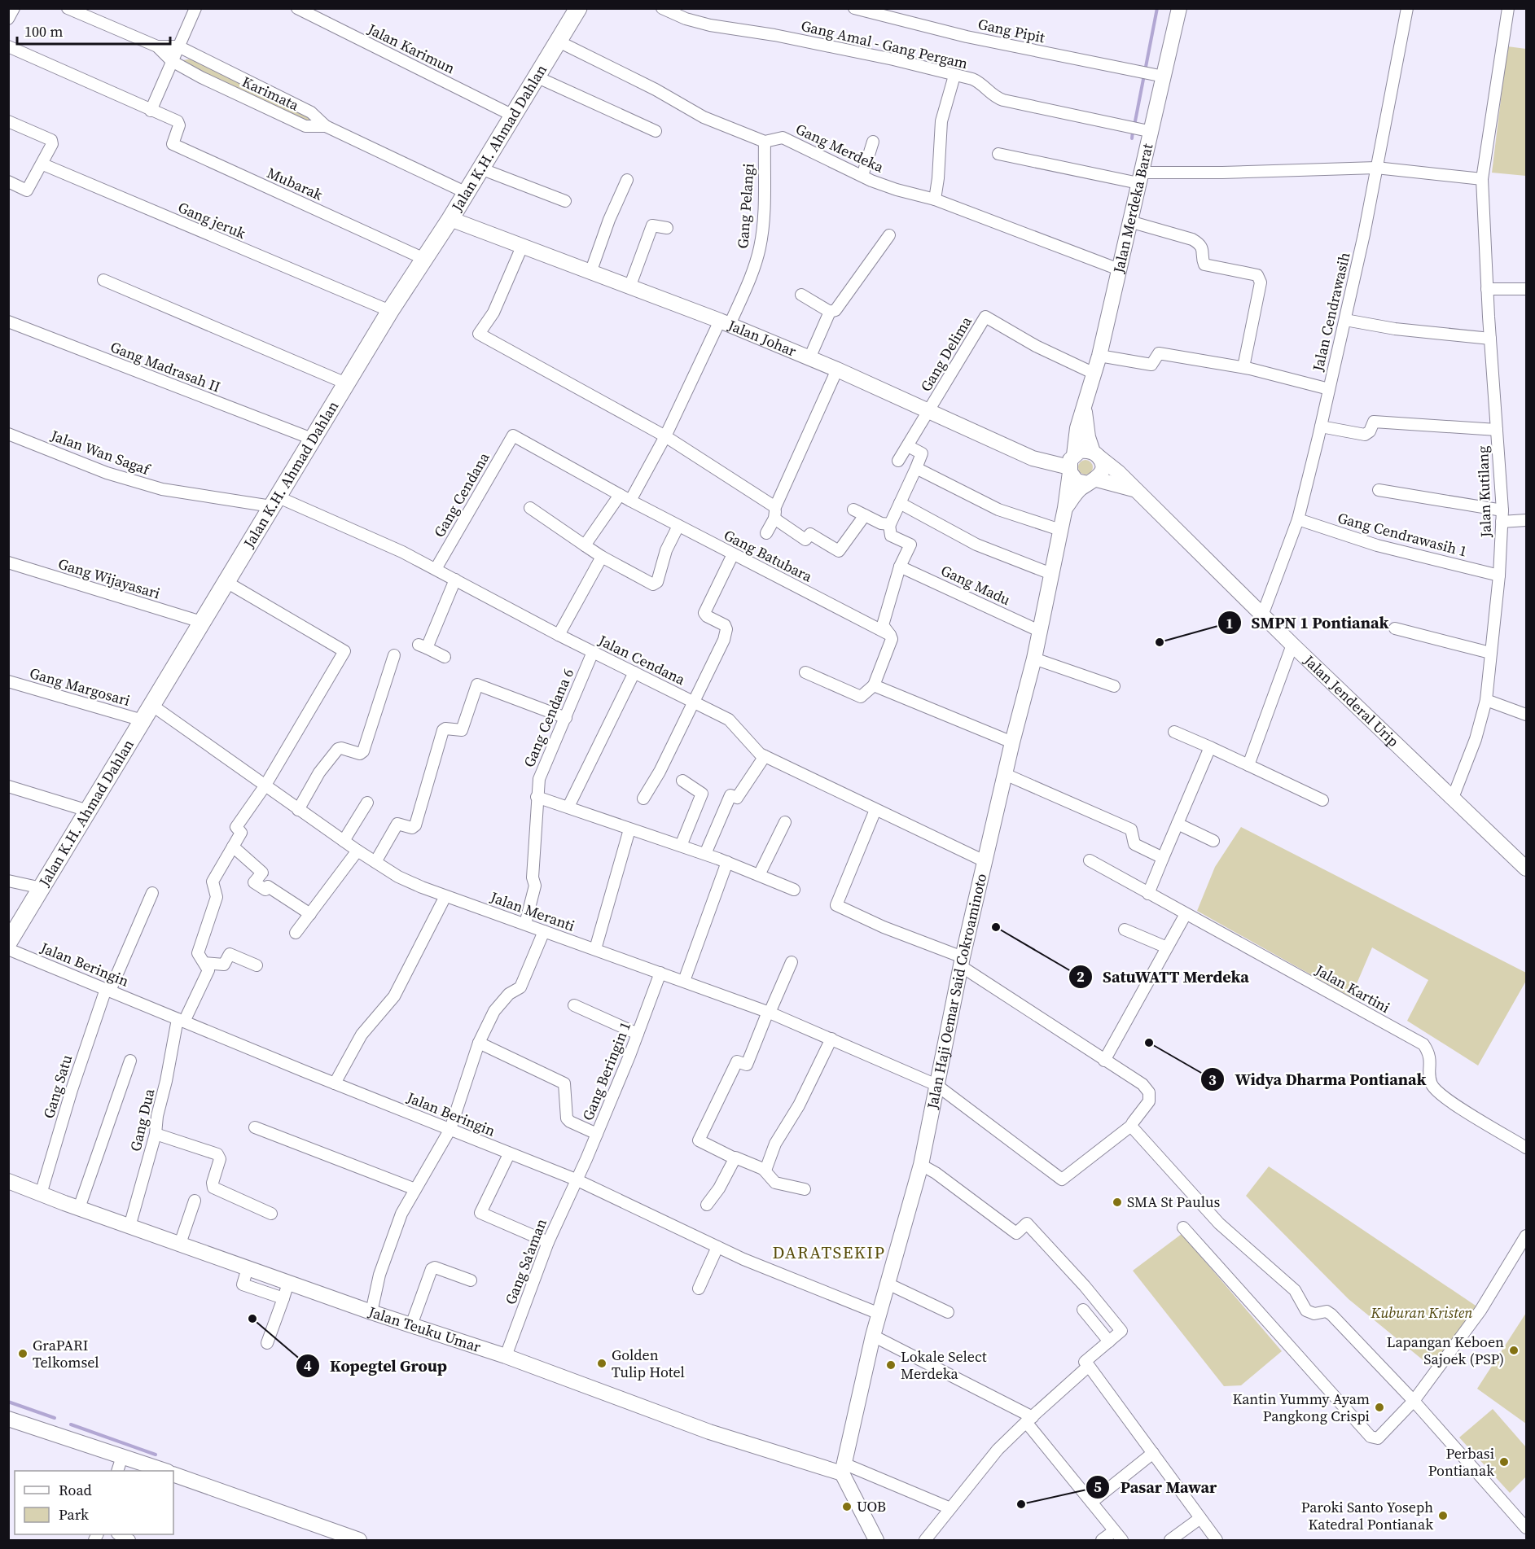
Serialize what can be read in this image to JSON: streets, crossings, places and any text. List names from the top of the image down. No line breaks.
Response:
{"streets":{"main road":["Jalan K.H. Ahmad Dahlan"],"street":["Gang Pipit","Gang Amal - Gang Pergam","Jalan Karimun","Karimata","Gang Merdeka","Mubarak","Gang Pelangi","Jalan Merdeka Barat","Gang jeruk","Jalan Cendrawasih","Jalan Johar","Gang Delima","Gang Madrasah II","Jalan Wan Sagaf","Jalan Kutilang","Gang Cendana","Gang Cendrawasih 1","Gang Batubara","Gang Wijayasari","Gang Madu","Jalan Cendana","Gang Margosari","Jalan Jenderal Urip","Gang Cendana 6","Jalan Meranti","Jalan Beringin","Jalan Kartini","Jalan Haji Oemar Said Cokroaminoto","Gang Beringin 1","Gang Satu","Gang Dua","Gang Sa'aman","Jalan Teuku Umar"]},"crossings":[["Gang Pipit","Jalan Merdeka Barat"],["Gang Amal - Gang Pergam","Jalan Merdeka Barat"],["Jalan Karimun","Jalan K.H. Ahmad Dahlan"],["Karimata","Jalan K.H. Ahmad Dahlan"],["Jalan K.H. Ahmad Dahlan","Gang Merdeka"],["Jalan K.H. Ahmad Dahlan","Mubarak"],["Jalan K.H. Ahmad Dahlan","Gang jeruk"],["Jalan K.H. Ahmad Dahlan","Jalan Johar"],["Jalan K.H. Ahmad Dahlan","Gang Madrasah II"],["Jalan K.H. Ahmad Dahlan","Jalan Wan Sagaf"],["Jalan K.H. Ahmad Dahlan","Gang Wijayasari"],["Jalan K.H. Ahmad Dahlan","Jalan Cendana"],["Jalan K.H. Ahmad Dahlan","Gang Margosari"],["Jalan K.H. Ahmad Dahlan","Jalan Meranti"],["Gang Merdeka","Gang Pelangi"],["Gang Merdeka","Jalan Merdeka Barat"],["Gang Pelangi","Jalan Johar"],["Jalan Merdeka Barat","Jalan Johar"],["Jalan Merdeka Barat","Gang Delima"],["Jalan Merdeka Barat","Jalan Jenderal Urip"],["Jalan Merdeka Barat","Jalan Haji Oemar Said Cokroaminoto"],["Jalan Cendrawasih","Gang Cendrawasih 1"],["Jalan Cendrawasih","Jalan Jenderal Urip"],["Jalan Johar","Gang Delima"],["Jalan Johar","Jalan Jenderal Urip"],["Jalan Johar","Jalan Haji Oemar Said Cokroaminoto"],["Jalan Wan Sagaf","Jalan Cendana"],["Jalan Kutilang","Gang Cendrawasih 1"],["Jalan Kutilang","Jalan Jenderal Urip"],["Gang Cendana","Gang Batubara"],["Gang Cendana","Jalan Cendana"],["Gang Madu","Jalan Haji Oemar Said Cokroaminoto"],["Jalan Cendana","Gang Cendana 6"],["Jalan Cendana","Jalan Haji Oemar Said Cokroaminoto"],["Jalan Jenderal Urip","Jalan Haji Oemar Said Cokroaminoto"],["Gang Cendana 6","Jalan Meranti"],["Jalan Meranti","Jalan Haji Oemar Said Cokroaminoto"],["Jalan Meranti","Gang Beringin 1"],["Jalan Beringin","Jalan Haji Oemar Said Cokroaminoto"],["Jalan Beringin","Gang Beringin 1"],["Jalan Beringin","Gang Satu"],["Jalan Beringin","Gang Dua"],["Jalan Beringin","Gang Sa'aman"],["Jalan Haji Oemar Said Cokroaminoto","Jalan Teuku Umar"],["Gang Beringin 1","Gang Sa'aman"],["Gang Satu","Jalan Teuku Umar"],["Gang Dua","Jalan Teuku Umar"],["Gang Sa'aman","Jalan Teuku Umar"]],"districts":["DARATSEKIP"],"parks":["Kuburan Kristen"],"places":["SMPN 1 Pontianak","SatuWATT Merdeka","Widya Dharma Pontianak","SMA St Paulus","Kopegtel Group","Lapangan Keboen Sajoek (PSP)","GraPARI Telkomsel","Golden Tulip Hotel","Lokale Select Merdeka","Kantin Yummy Ayam Pangkong Crispi","Perbasi Pontianak","Pasar Mawar","UOB","Paroki Santo Yoseph Katedral Pontianak"],"legend":["Road","Park"],"scale_bar":"100 m"}
